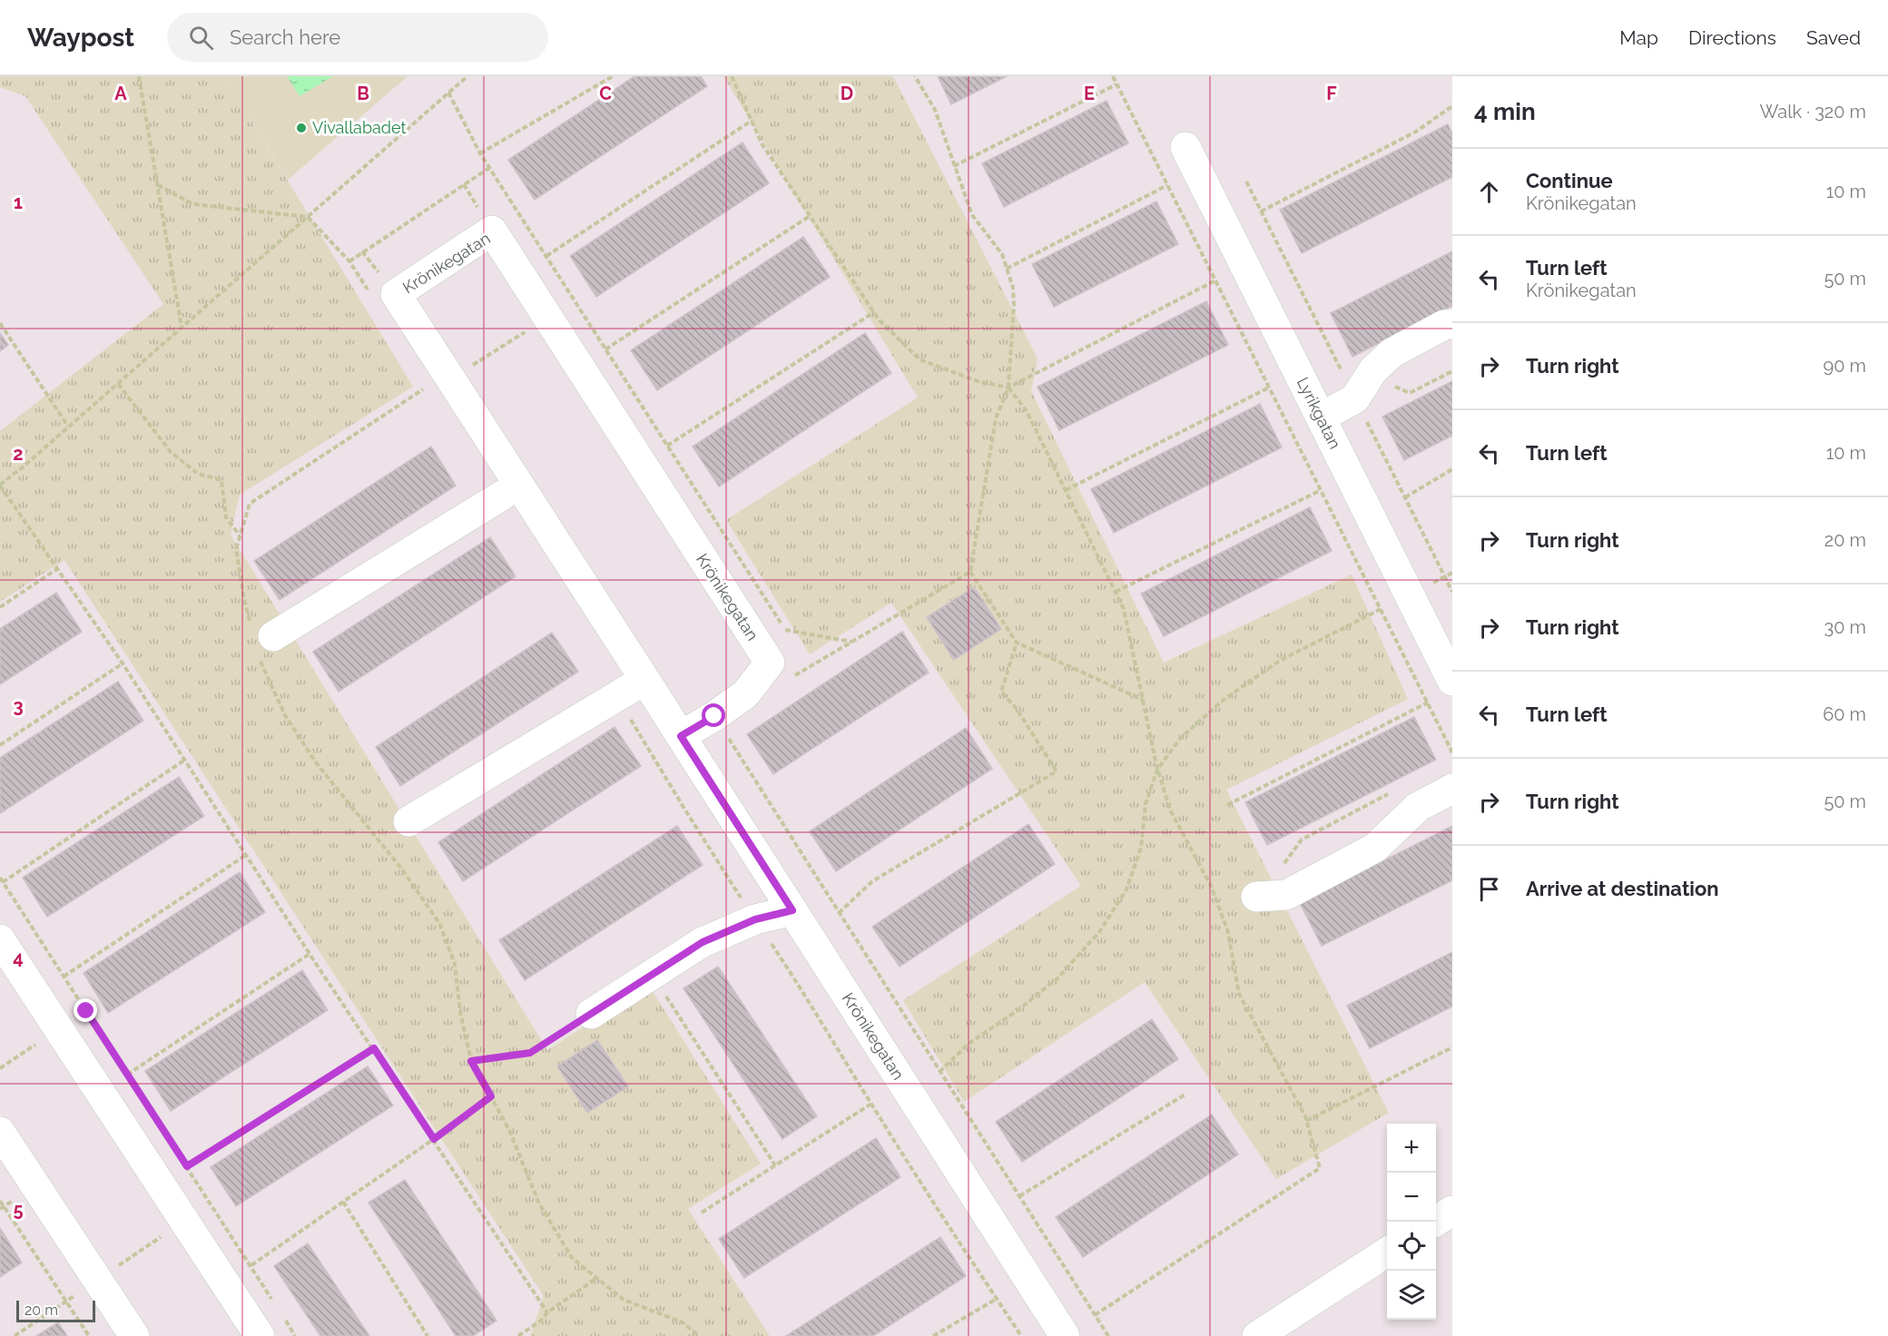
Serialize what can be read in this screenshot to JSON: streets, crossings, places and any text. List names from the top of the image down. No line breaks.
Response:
{"streets":{"street":["Krönikegatan","Lyrikgatan"]},"places":["Vivallabadet"],"scale_bar":"20 m","page":{"header":"Waypost","search":"Search here","nav":["Map","Directions","Saved"],"heading":["4 min","Walk · 320 m"],"list":[["Continue","Krönikegatan","10 m"],["Turn left","Krönikegatan","50 m"],["Turn right","90 m"],["Turn left","10 m"],["Turn right","20 m"],["Turn right","30 m"],["Turn left","60 m"],["Turn right","50 m"],"Arrive at destination"],"map_buttons":["+","−"],"scale":"20 m"},"grid":{"columns":["A","B","C","D","E","F"],"rows":["1","2","3","4","5"]}}
